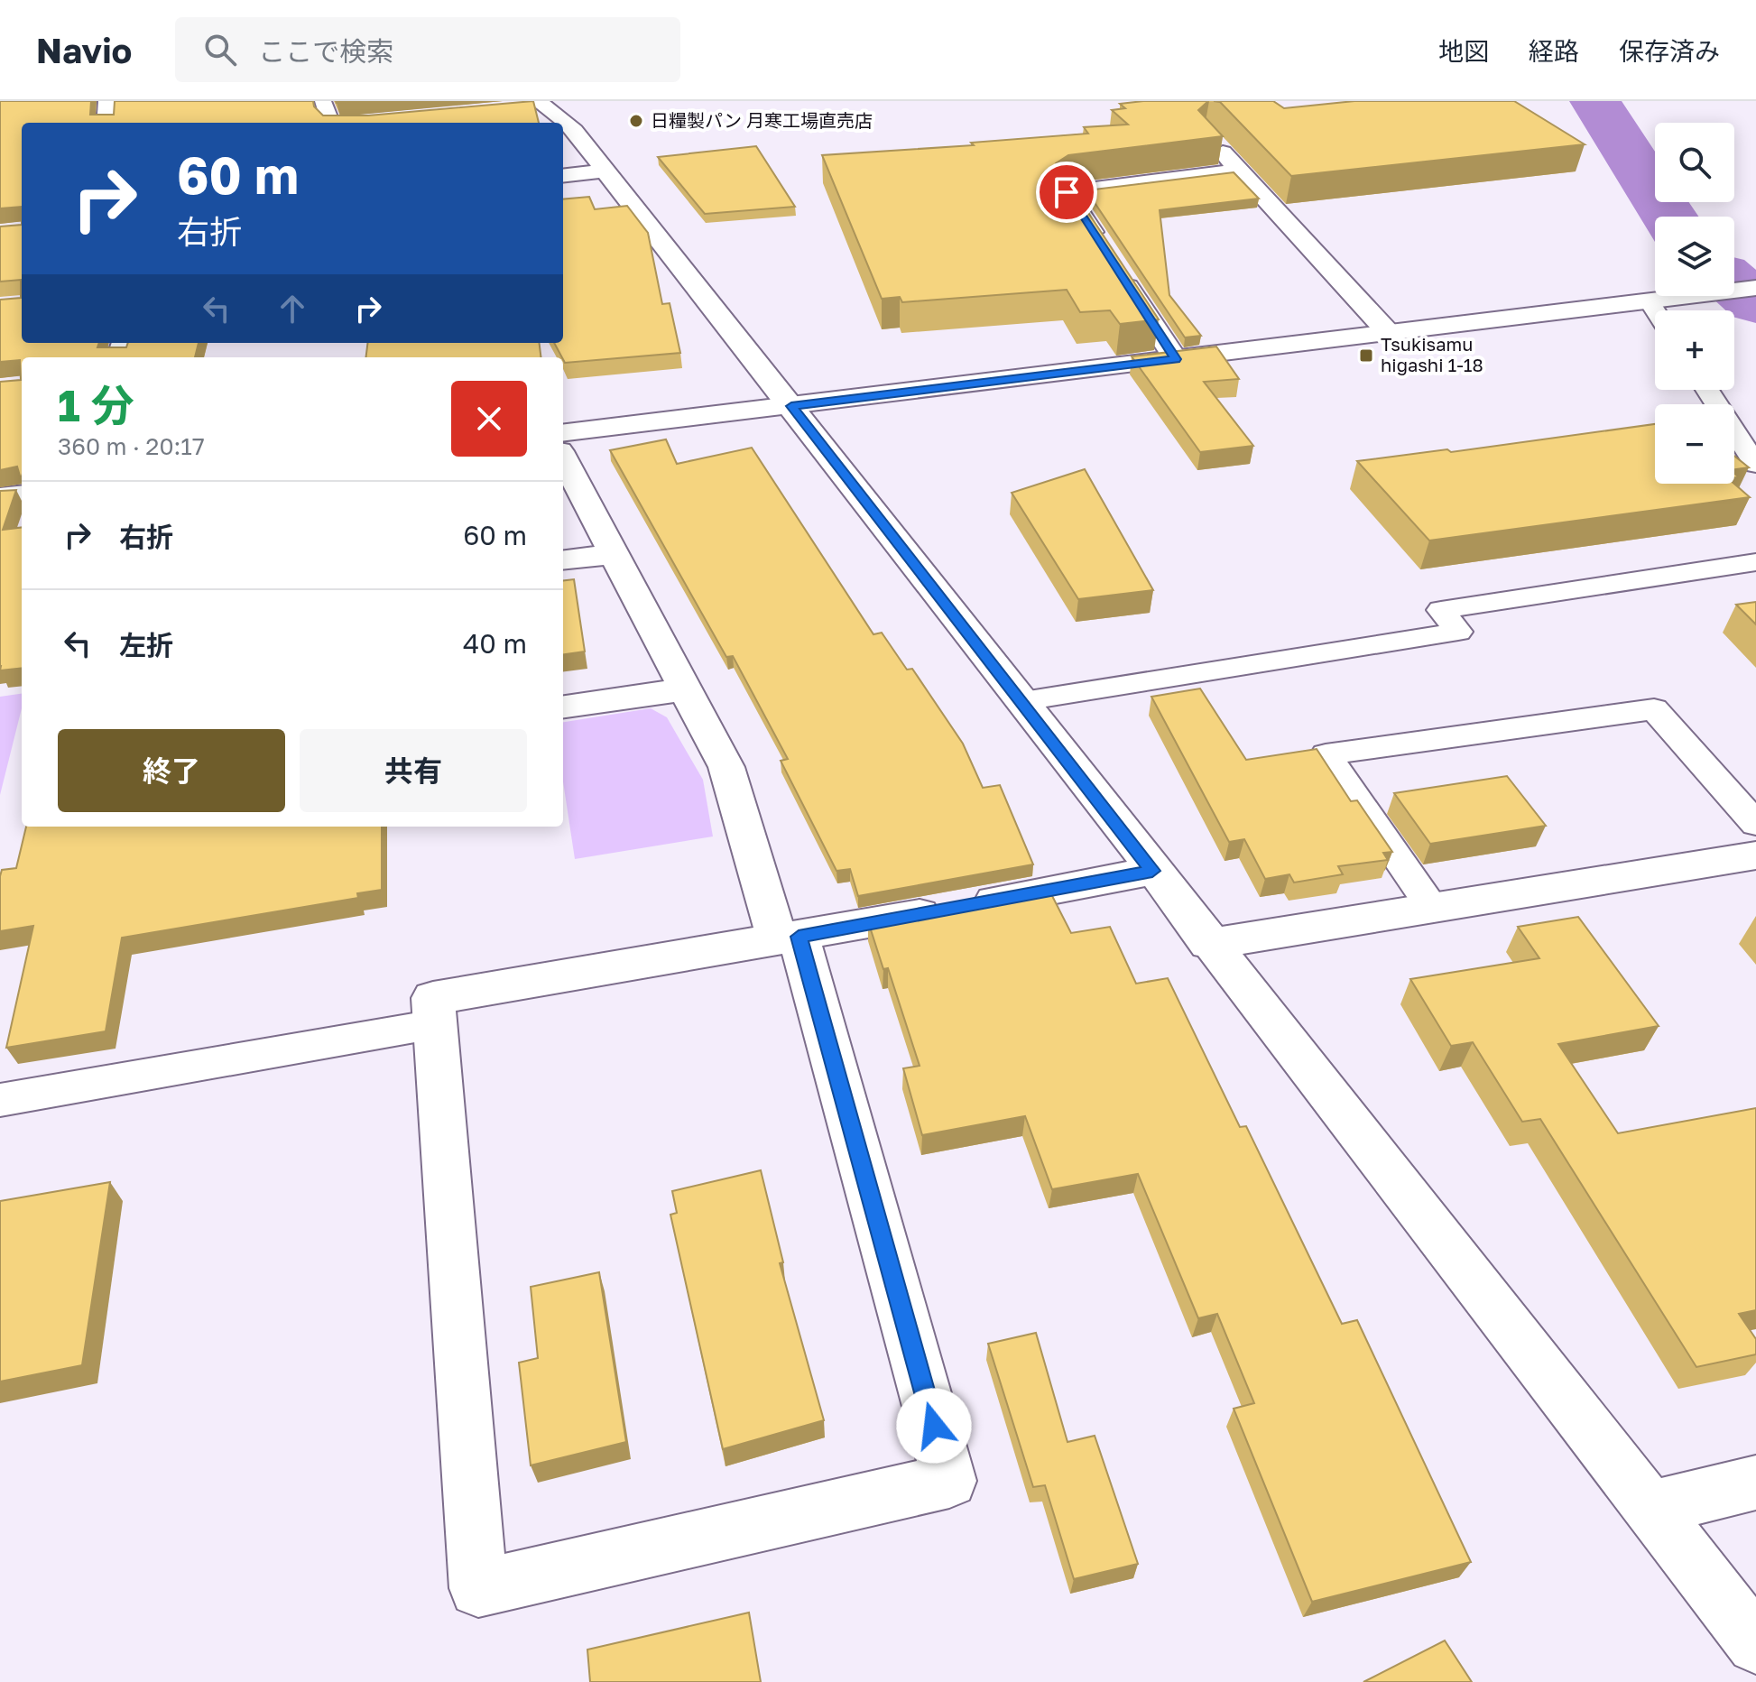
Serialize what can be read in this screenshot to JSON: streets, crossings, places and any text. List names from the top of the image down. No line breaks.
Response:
{"places":{"other":["日糧製パン 月寒工場直売店"],"transit":["Tsukisamu higashi 1-18"]},"page":{"header":"Navio","search":"ここで検索","nav":["地図","経路","保存済み"],"map_buttons":["+","−"],"turn":["60 m","右折"],"heading":["1 分","360 m · 20:17"],"list":[{"name":"右折","value":"60 m"},{"name":"左折","value":"40 m"}],"buttons":["終了","共有"]}}
